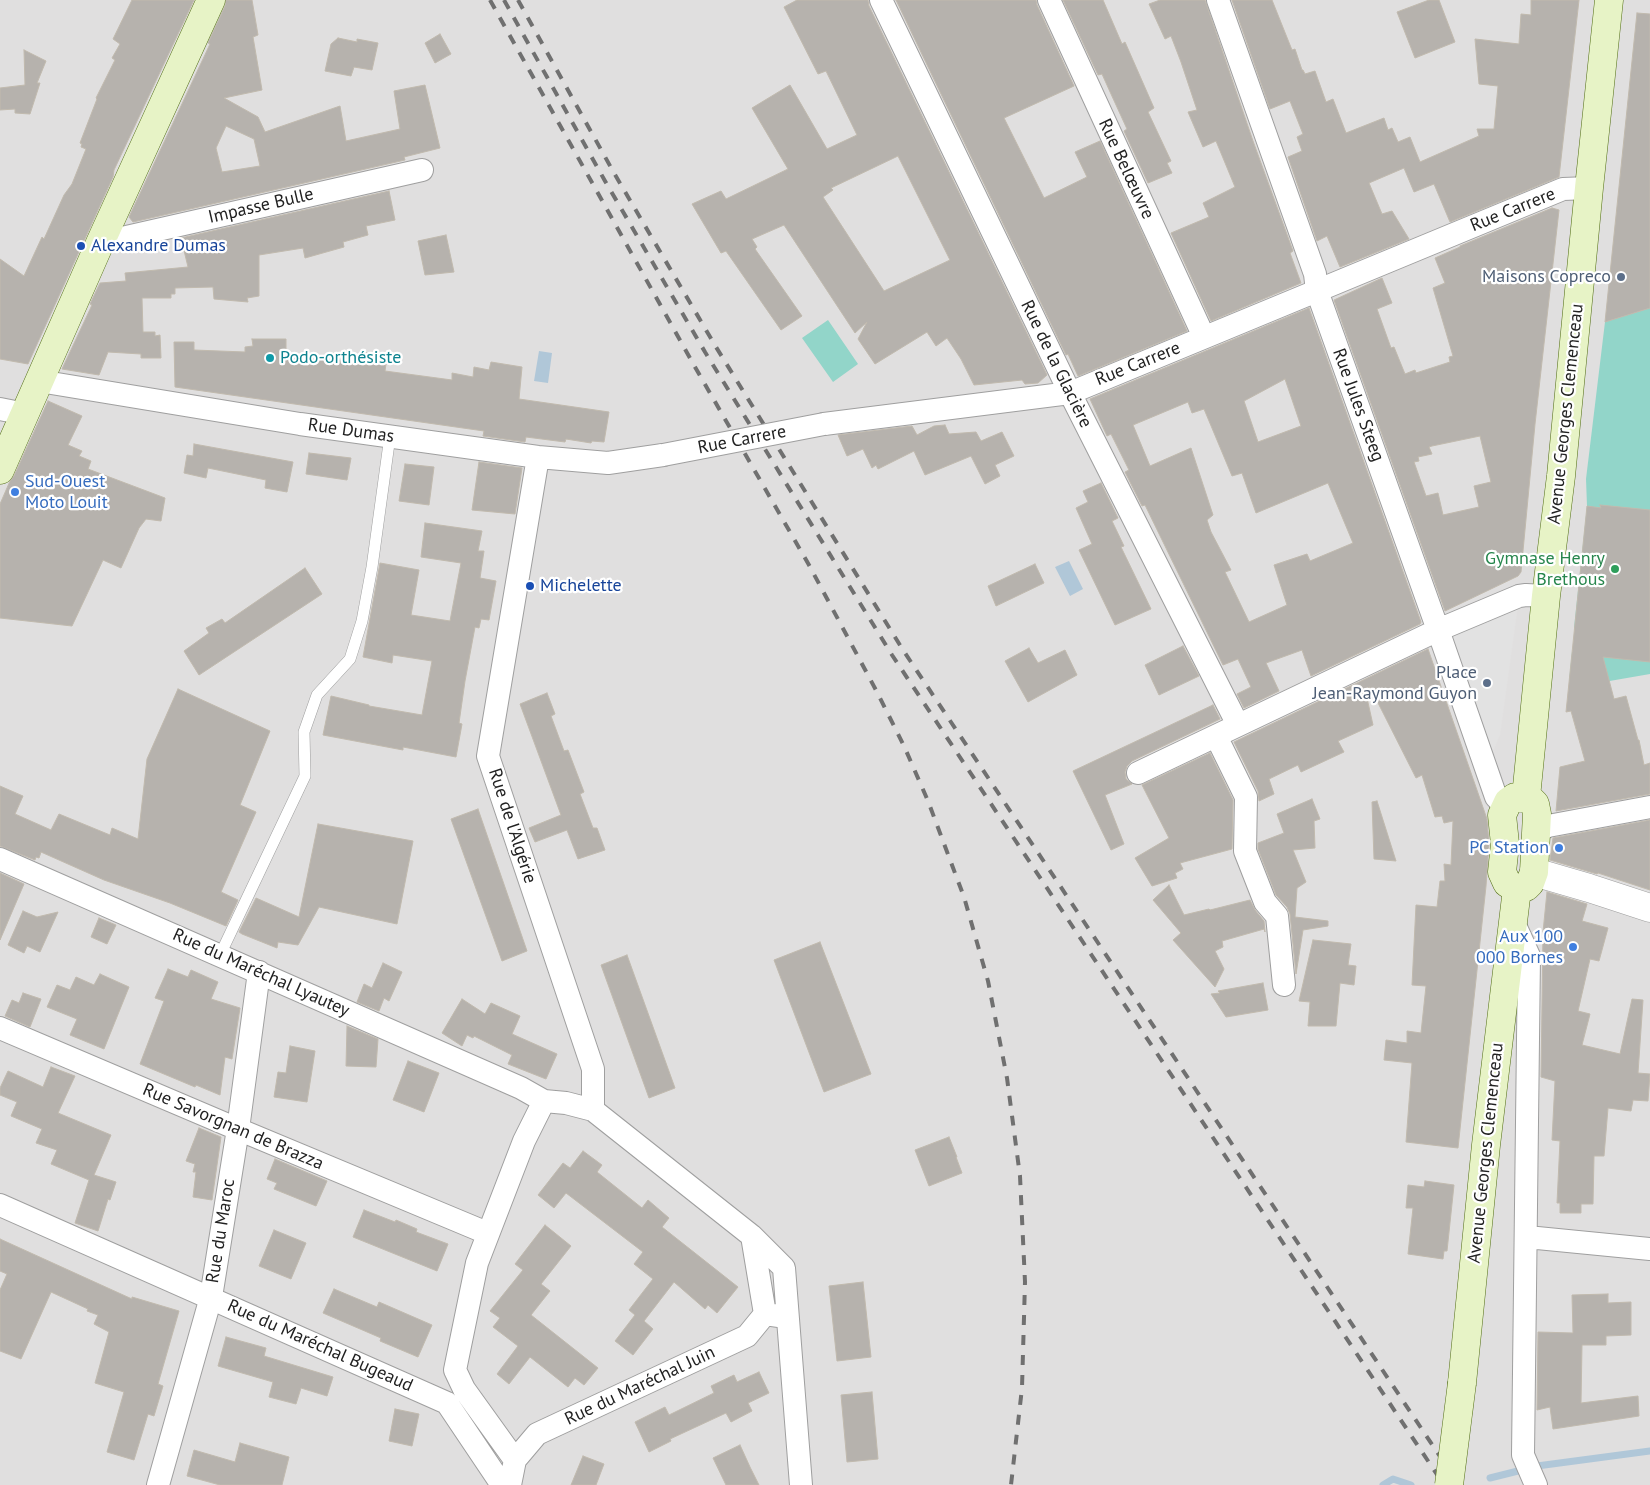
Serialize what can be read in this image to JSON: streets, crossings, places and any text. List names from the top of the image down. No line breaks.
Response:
{"streets":{"main road":["Avenue Georges Clemenceau"],"street":["Rue Belœuvre","Impasse Bulle","Rue Carrere","Rue de la Glacière","Rue Jules Steeg","Rue Dumas","Rue de l'Algérie","Rue du Maréchal Lyautey","Rue Savorgnan de Brazza","Rue du Maroc","Rue du Maréchal Bugeaud","Rue du Maréchal Juin"]},"crossings":[["Rue Belœuvre","Rue Carrere"],["Rue Carrere","Rue de la Glacière"],["Rue Carrere","Rue Jules Steeg"],["Rue Carrere","Avenue Georges Clemenceau"],["Rue Carrere","Rue Dumas"],["Rue Jules Steeg","Avenue Georges Clemenceau"],["Rue Dumas","Rue de l'Algérie"],["Rue du Maréchal Lyautey","Rue du Maroc"],["Rue Savorgnan de Brazza","Rue du Maroc"],["Rue du Maroc","Rue du Maréchal Bugeaud"]],"places":["Alexandre Dumas","Maisons Copreco","Podo-orthésiste","Sud-Ouest Moto Louit","Gymnase Henry Brethous","Michelette","Place Jean-Raymond Guyon","PC Station","Aux 100 000 Bornes"]}
